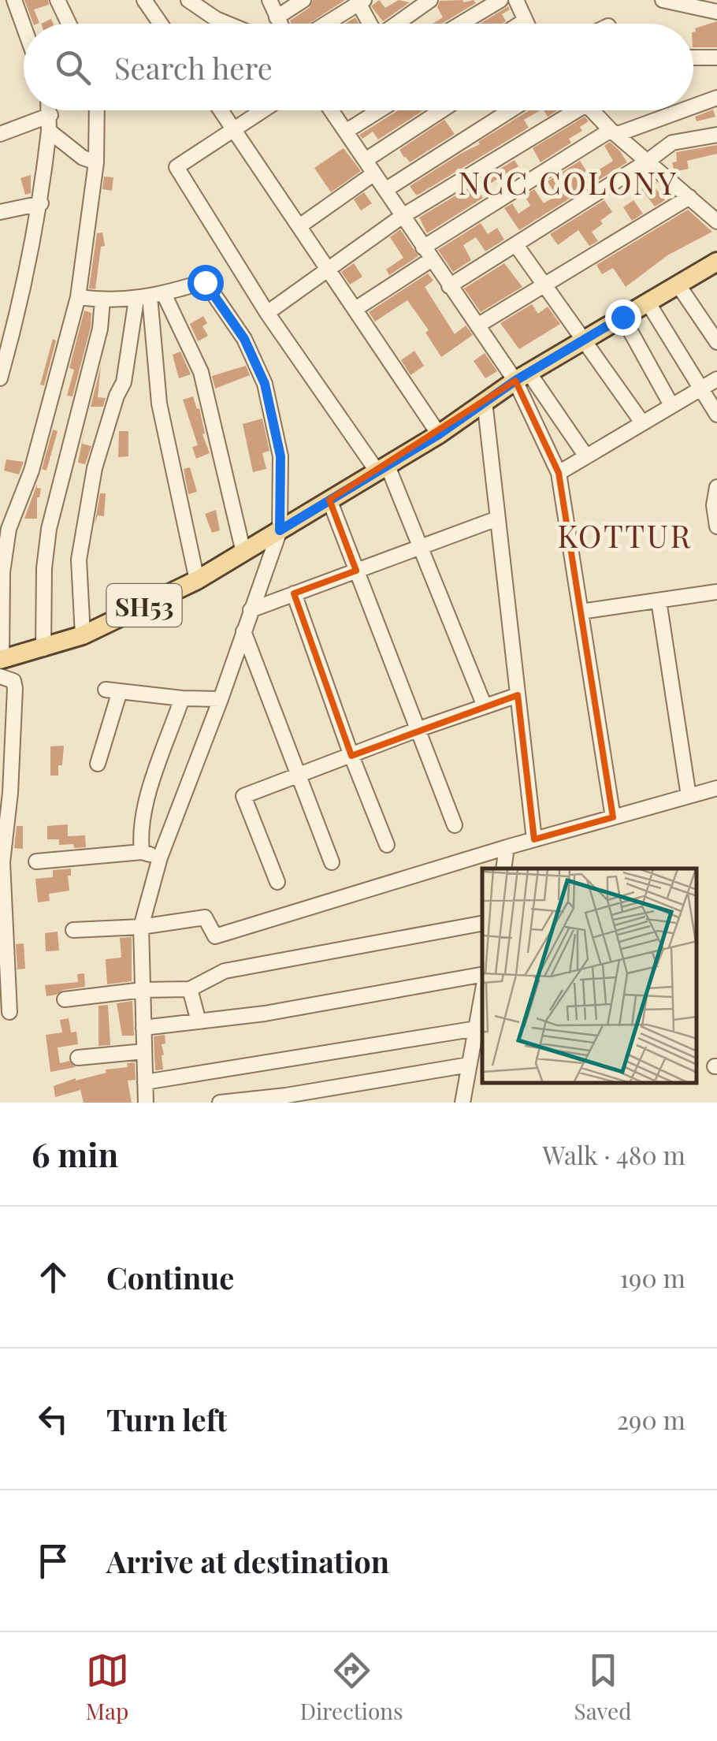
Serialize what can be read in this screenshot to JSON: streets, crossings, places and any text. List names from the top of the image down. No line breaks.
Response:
{"streets":{"main road":["SH53"]},"districts":["NCC COLONY","KOTTUR"],"page":{"search":"Search here","heading":["6 min","Walk · 480 m"],"list":[["Continue","190 m"],["Turn left","290 m"],"Arrive at destination"],"nav":["Map","Directions","Saved"]}}
